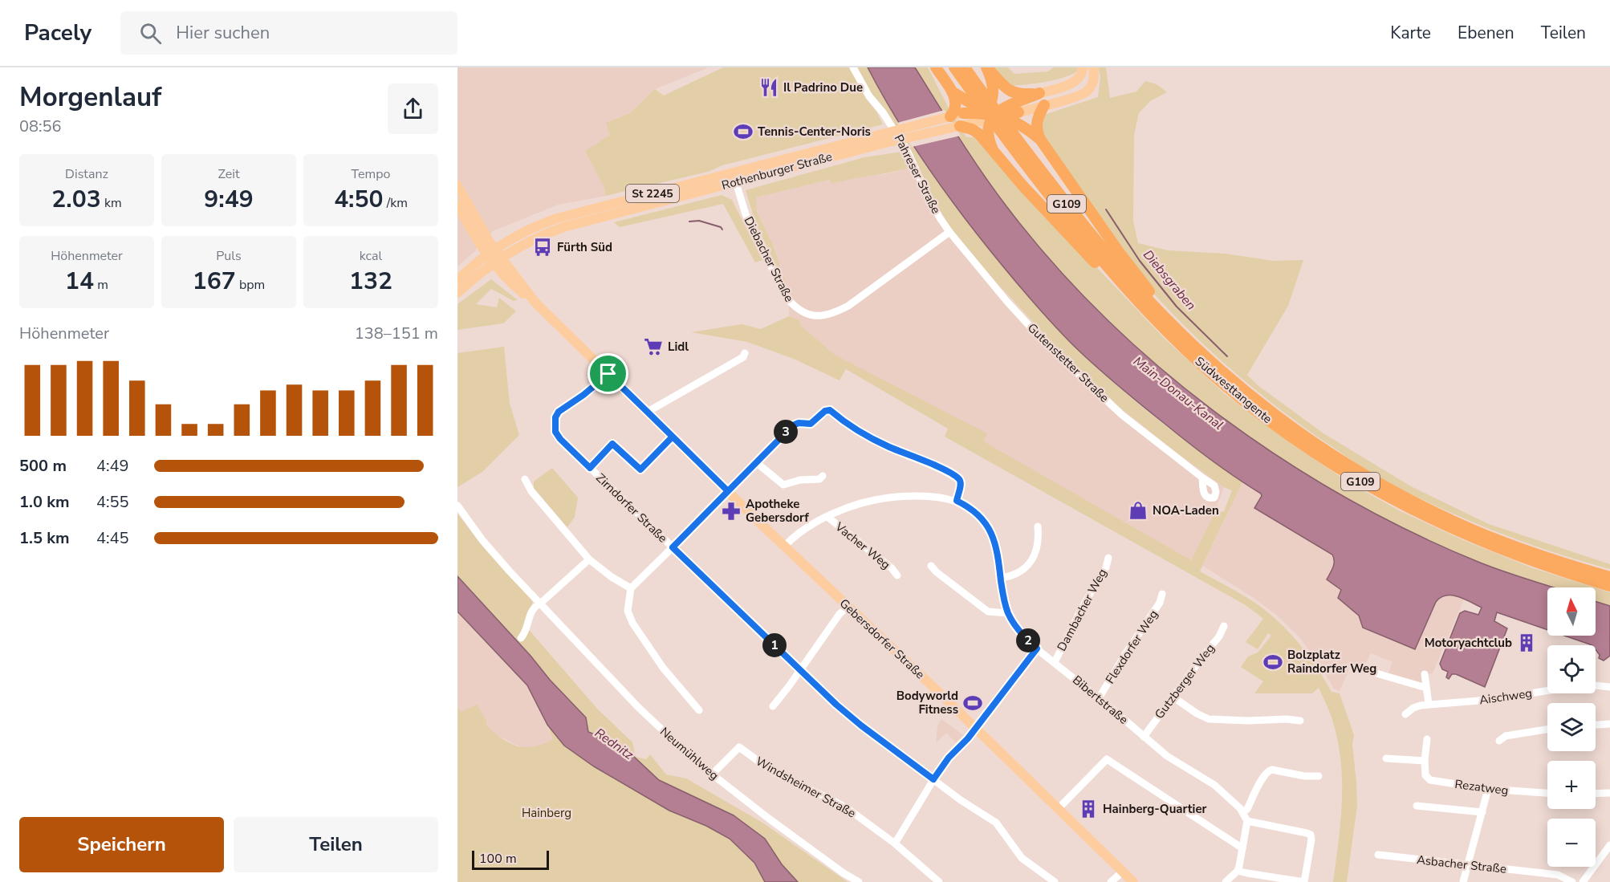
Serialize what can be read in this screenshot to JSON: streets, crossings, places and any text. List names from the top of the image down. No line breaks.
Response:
{"streets":{"highway":["G109","Südwesttangente"],"main road":["Rothenburger Straße","St 2245","Gebersdorfer Straße"],"street":["Pahreser Straße","Diebacher Straße","Gutenstetter Straße","Zirndorfer Straße","Vacher Weg","Dambacher Weg","Flexdorfer Weg","Gutzberger Weg","Aischweg","Bibertstraße","Neumühlweg","Windsheimer Straße","Rezatweg","Asbacher Straße"]},"crossings":[["Rothenburger Straße","Diebacher Straße"],["Rothenburger Straße","Gebersdorfer Straße"],["Pahreser Straße","Diebacher Straße"],["Pahreser Straße","Gutenstetter Straße"],["Diebacher Straße","Gutenstetter Straße"],["Zirndorfer Straße","Gebersdorfer Straße"],["Dambacher Weg","Bibertstraße"],["Flexdorfer Weg","Bibertstraße"],["Gutzberger Weg","Bibertstraße"],["Neumühlweg","Windsheimer Straße"]],"water":["Diebsgraben","Main-Donau-Kanal","Rednitz"],"parks":["Hainberg"],"places":{"restaurant":["Il Padrino Due"],"sports":["Tennis-Center-Noris","Bolzplatz Raindorfer Weg","Bodyworld Fitness"],"bus stop":["Fürth Süd"],"supermarket":["Lidl"],"shop":["NOA-Laden"],"pharmacy":["Apotheke Gebersdorf"],"building":["Motoryachtclub","Hainberg-Quartier"]},"scale_bar":"100 m","north":"top","page":{"header":"Pacely","search":"Hier suchen","nav":["Karte","Ebenen","Teilen"],"heading":["Morgenlauf","08:56"],"stats":[["Distanz","2.03 km"],["Zeit","9:49"],["Tempo","4:50 /km"],["Höhenmeter","14 m"],["Puls","167 bpm"],["kcal","132"]],"chart":["Höhenmeter","138–151 m"],"pins":["3","2","1"],"list":[{"name":"500 m","note":"4:49"},{"name":"1.0 km","note":"4:55"},{"name":"1.5 km","note":"4:45"}],"map_buttons":["+","−"],"buttons":["Speichern","Teilen"],"scale":"100 m"}}
